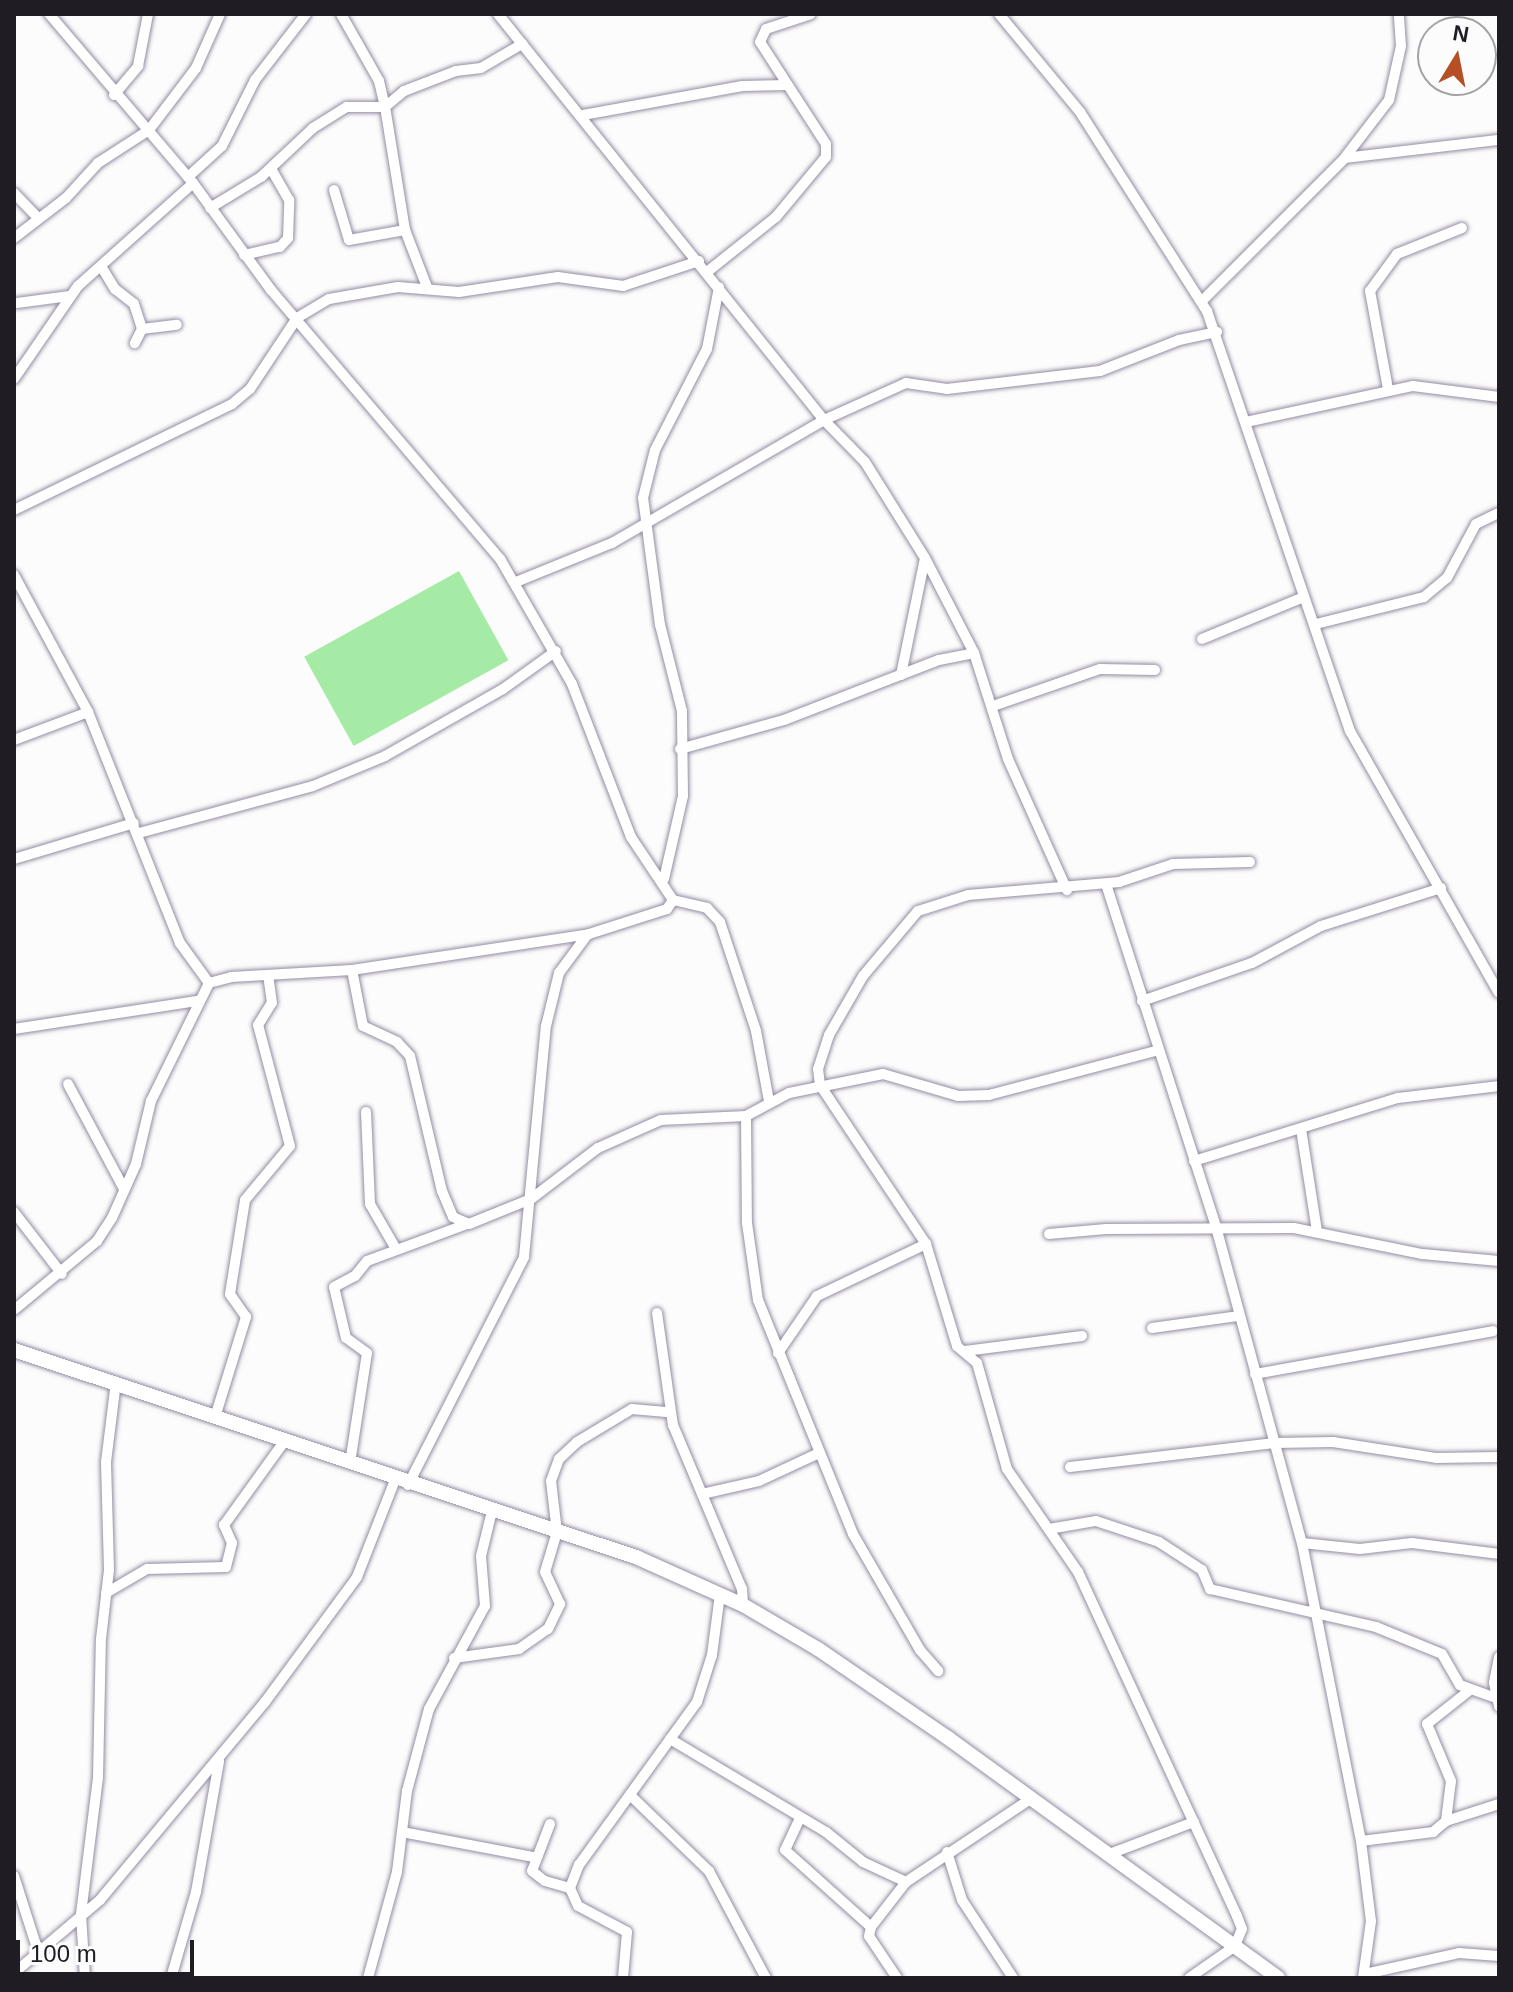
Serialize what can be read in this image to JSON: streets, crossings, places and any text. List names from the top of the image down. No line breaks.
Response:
{"scale_bar":"100 m","north":"top"}
